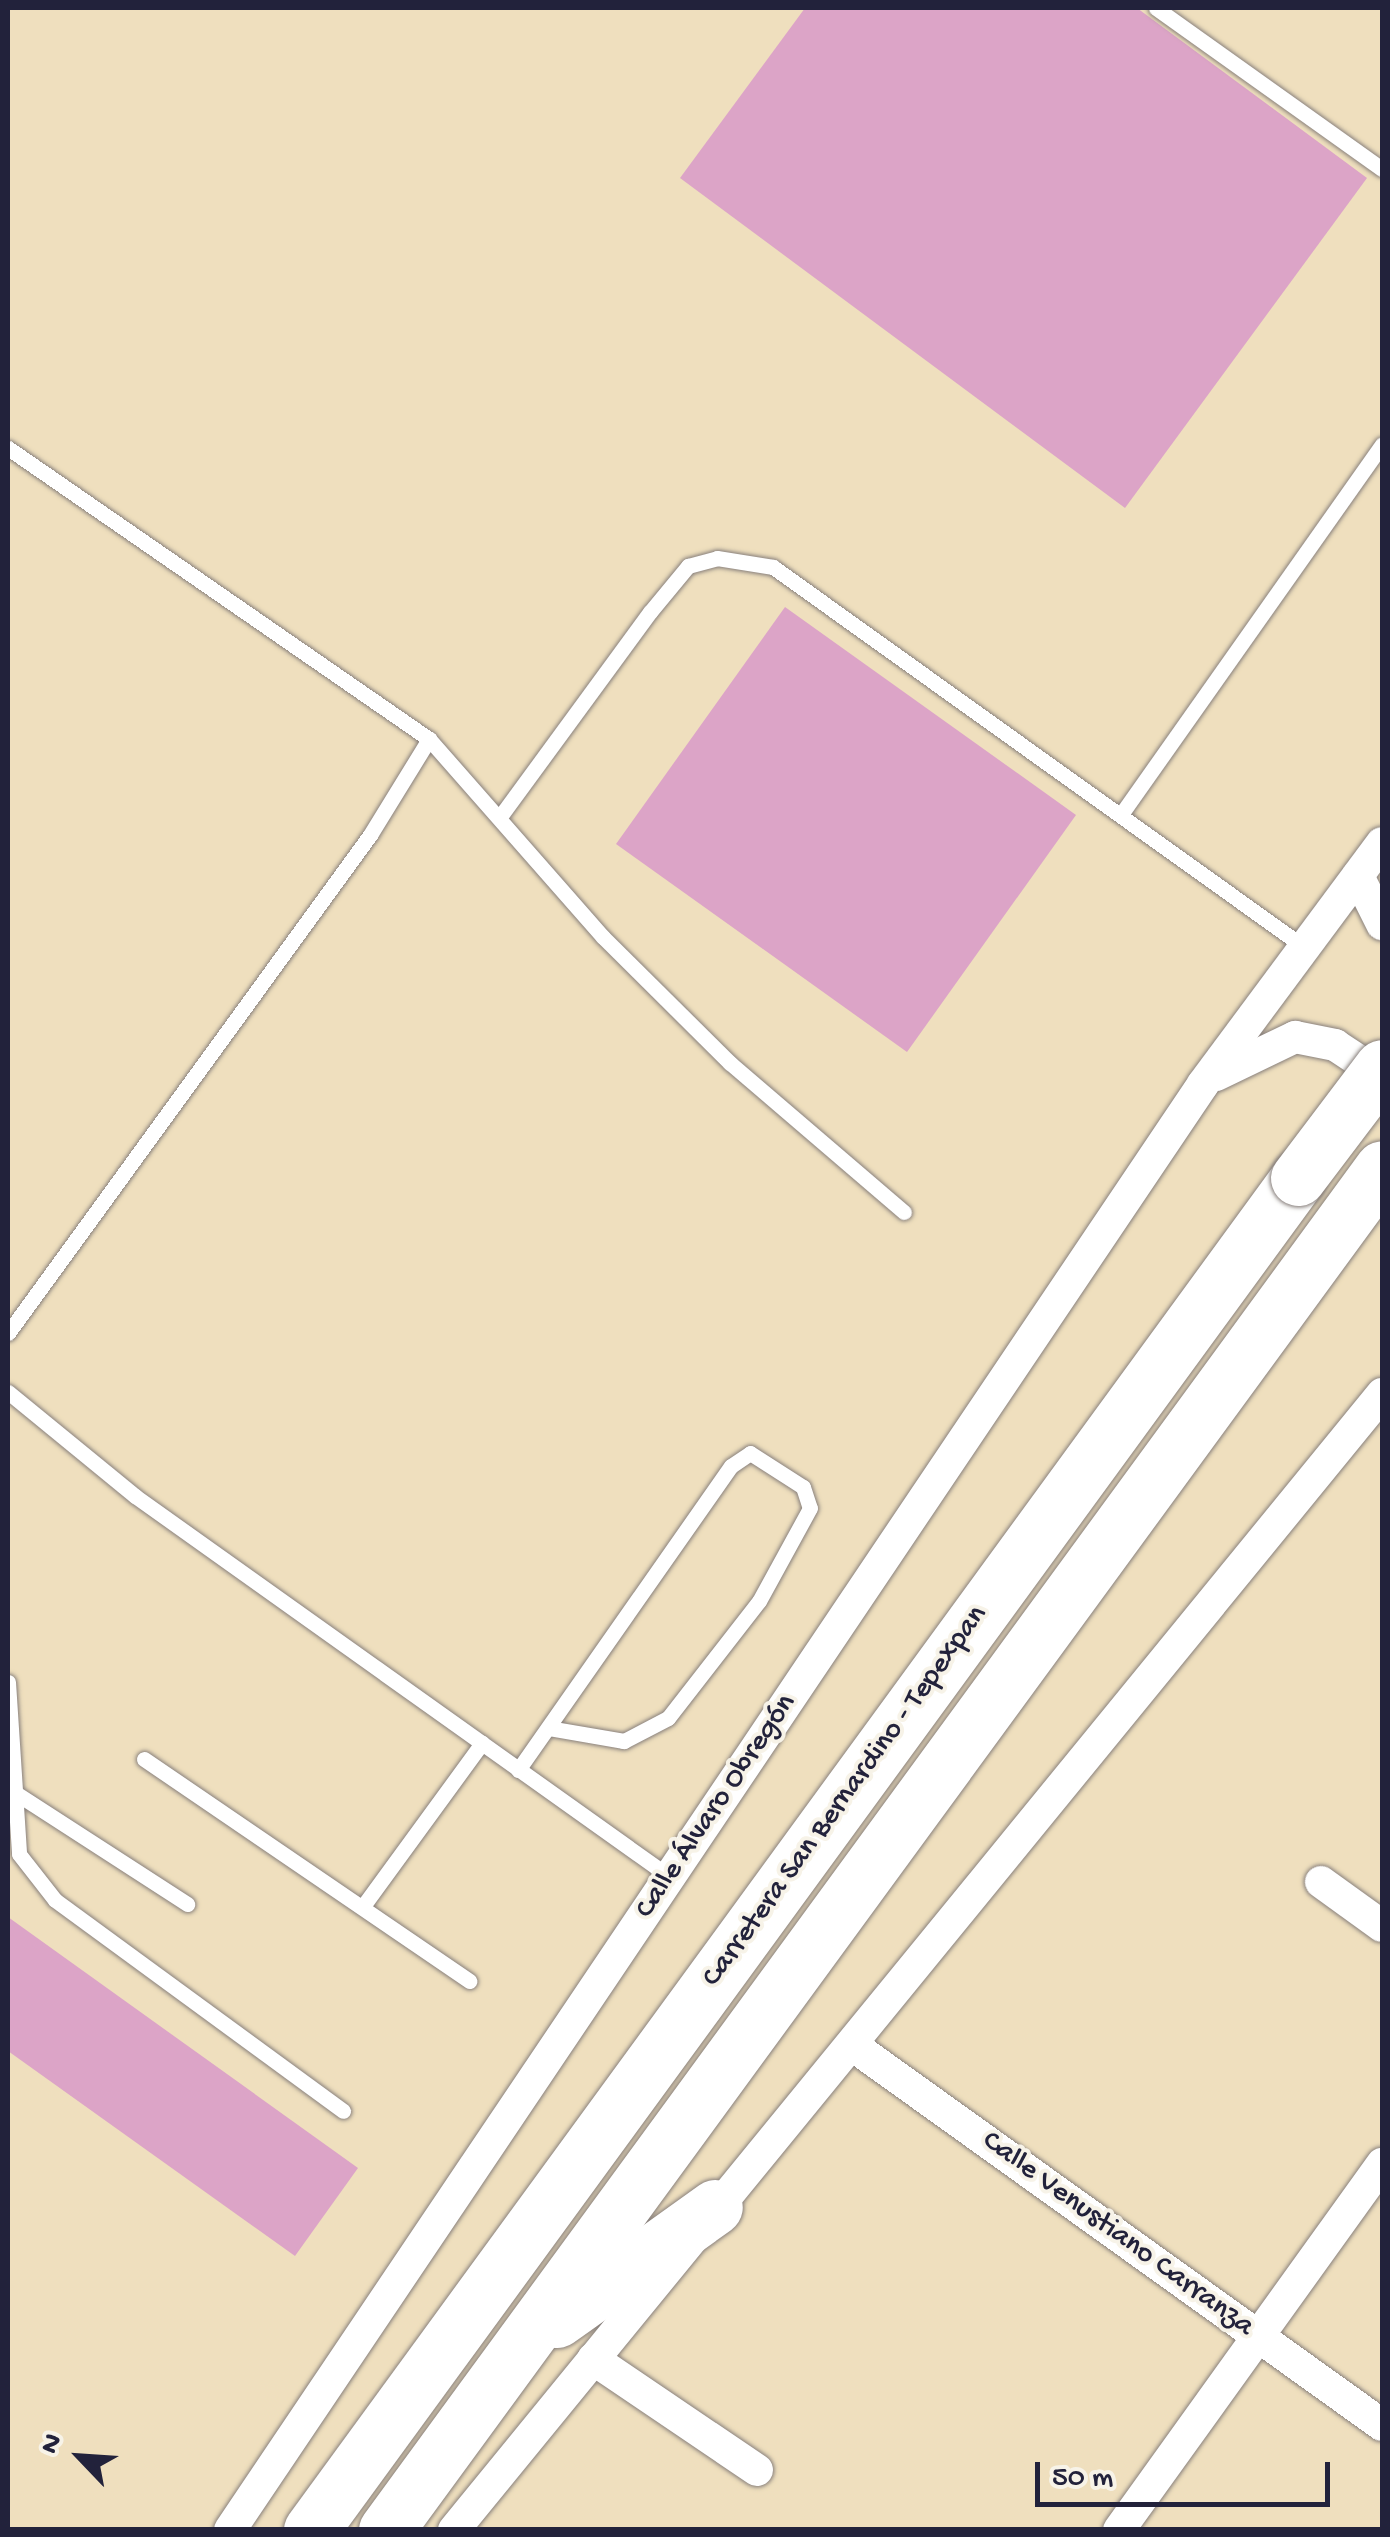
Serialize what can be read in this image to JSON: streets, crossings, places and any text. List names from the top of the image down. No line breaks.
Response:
{"streets":{"highway":["Carretera San Bernardino - Tepexpan"],"street":["Calle Álvaro Obregón","Calle Venustiano Carranza"]},"scale_bar":"50 m","north":"top left"}
